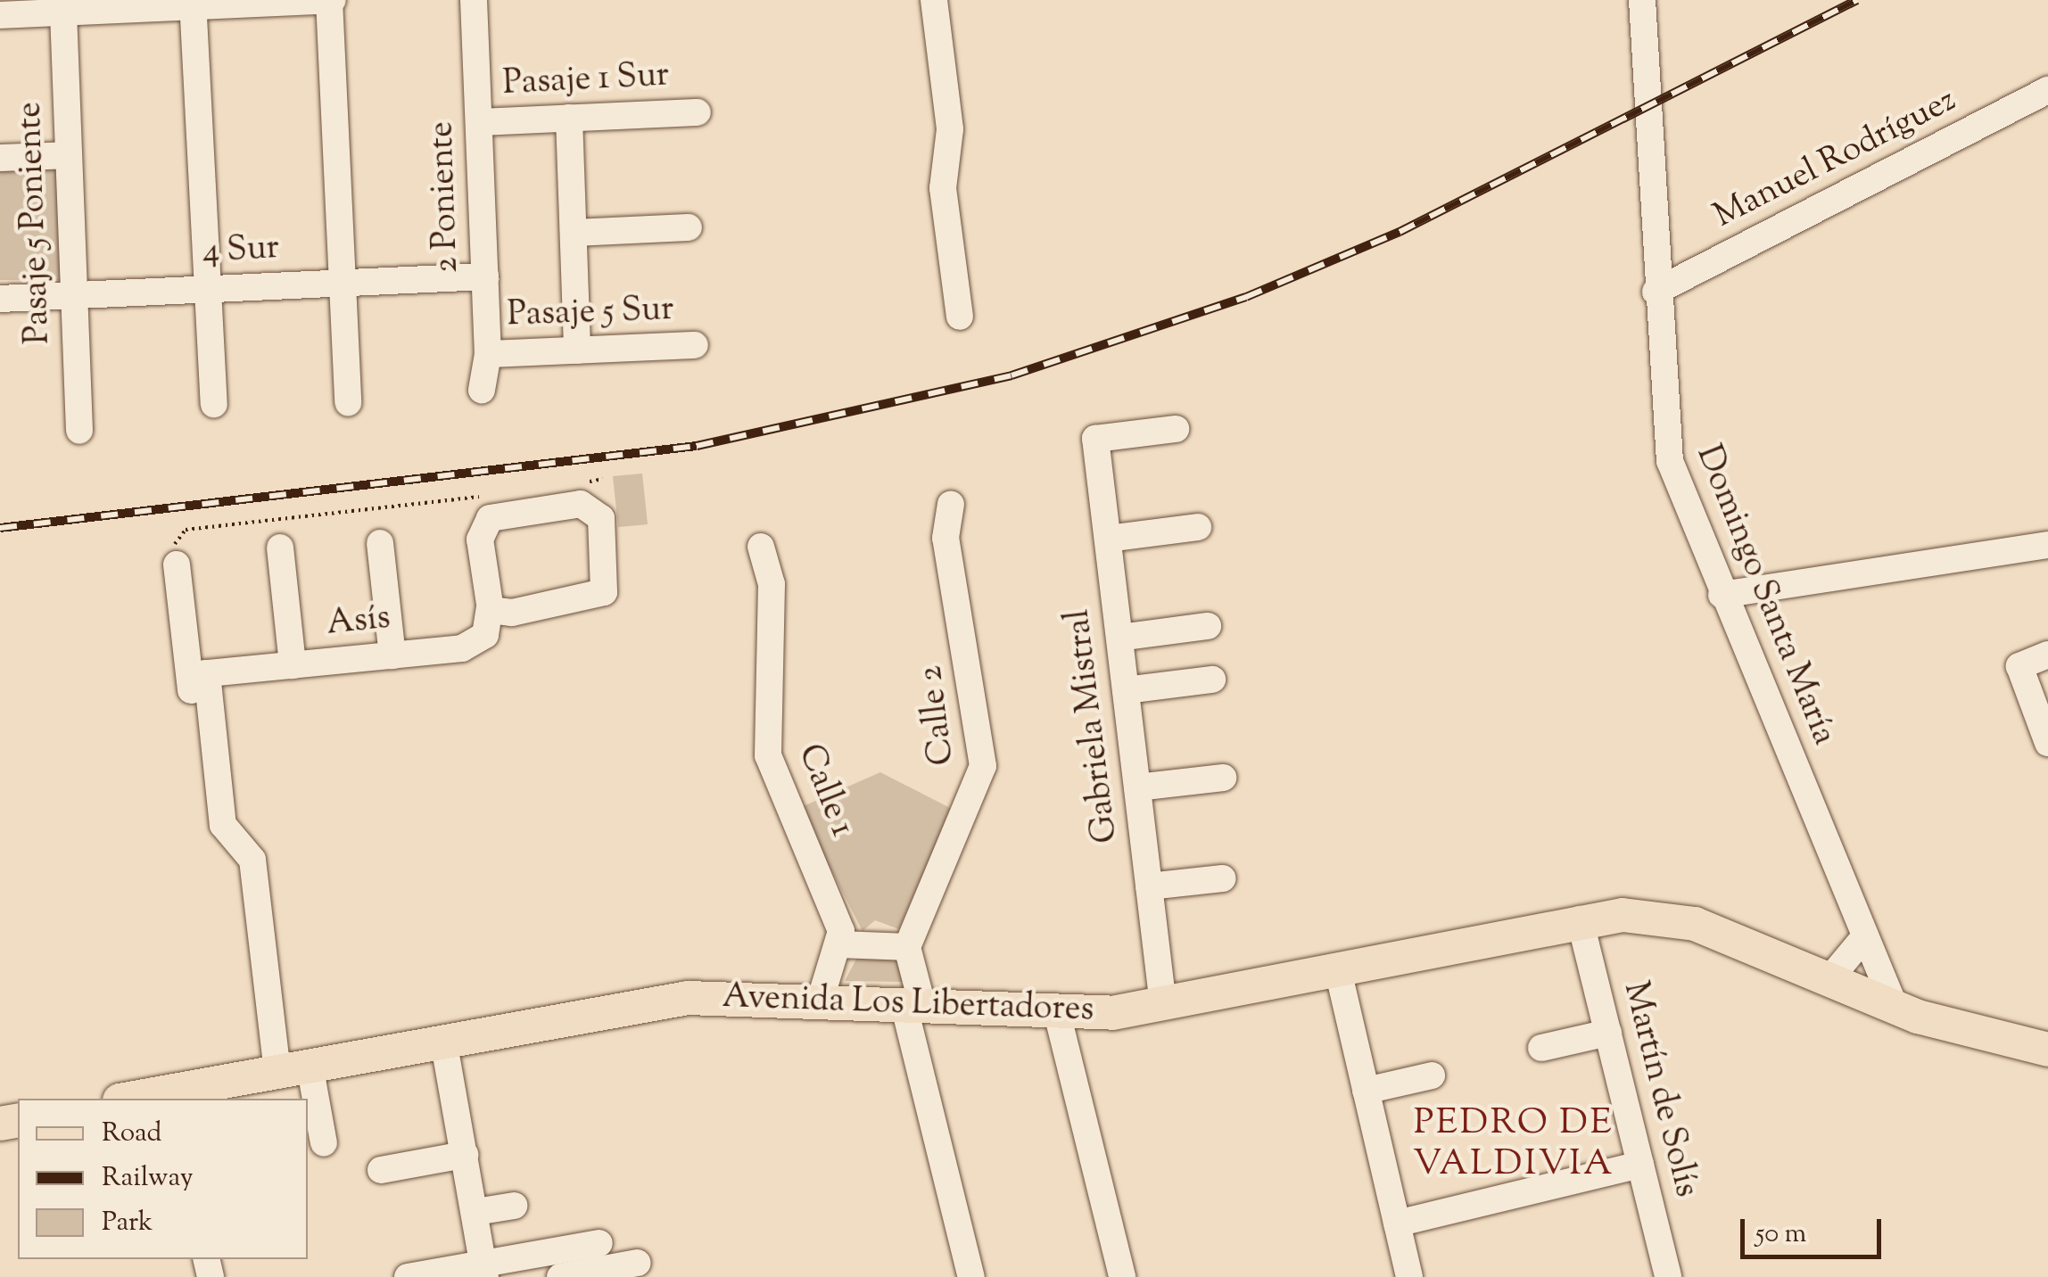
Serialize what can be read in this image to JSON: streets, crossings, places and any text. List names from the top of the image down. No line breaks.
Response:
{"streets":{"main road":["Avenida Los Libertadores"],"street":["Pasaje 1 Sur","Manuel Rodríguez","2 Poniente","Pasaje 5 Poniente","4 Sur","Pasaje 5 Sur","Domingo Santa María","Asís","Calle 2","Gabriela Mistral","Calle 1","Martín de Solís"]},"crossings":[["Pasaje 1 Sur","2 Poniente"],["Manuel Rodríguez","Domingo Santa María"],["2 Poniente","4 Sur"],["2 Poniente","Pasaje 5 Sur"],["Pasaje 5 Poniente","4 Sur"],["Domingo Santa María","Avenida Los Libertadores"],["Gabriela Mistral","Avenida Los Libertadores"],["Avenida Los Libertadores","Martín de Solís"]],"districts":["PEDRO DE VALDIVIA"],"legend":["Road","Railway","Park"],"scale_bar":"50 m"}
